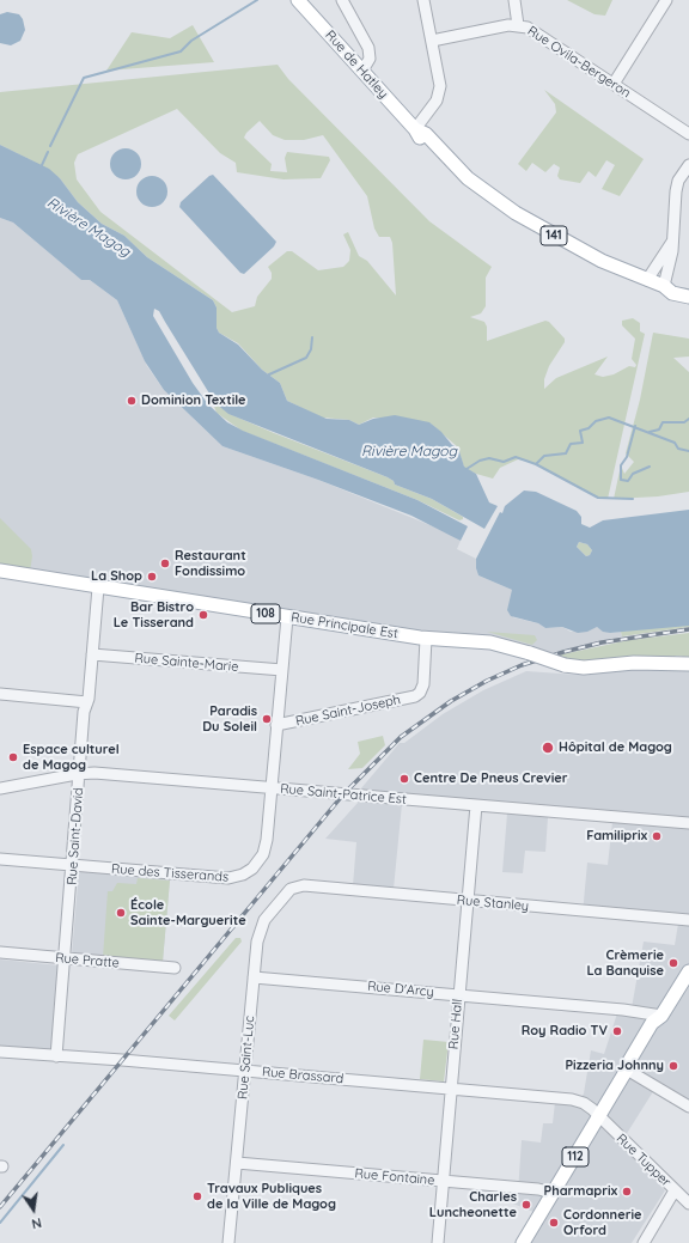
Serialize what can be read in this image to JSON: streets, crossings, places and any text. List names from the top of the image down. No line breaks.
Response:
{"streets":{"main road":["Rue de Hatley","141","108","Rue Principale Est","112"],"street":["Rue Ovila-Bergeron","Rue Sainte-Marie","Rue Saint-Joseph","Rue Saint-Patrice Est","Rue Saint-David","Rue des Tisserands","Rue Stanley","Rue Pratte","Rue D'Arcy","Rue Hall","Rue Saint-Luc","Rue Brassard","Rue Tupper","Rue Fontaine"]},"crossings":[["Rue Principale Est","Rue Saint-Joseph"],["Rue Principale Est","Rue Saint-David"],["Rue Principale Est","Rue des Tisserands"],["Rue Sainte-Marie","Rue Saint-David"],["Rue Sainte-Marie","Rue des Tisserands"],["Rue Saint-Joseph","Rue des Tisserands"],["Rue Saint-Patrice Est","Rue Saint-David"],["Rue Saint-Patrice Est","Rue des Tisserands"],["Rue Saint-Patrice Est","Rue Hall"],["Rue Saint-David","Rue des Tisserands"],["Rue Saint-David","Rue Pratte"],["Rue Saint-David","Rue Brassard"],["Rue Stanley","Rue Hall"],["Rue Stanley","Rue Saint-Luc"],["Rue D'Arcy","Rue Hall"],["Rue D'Arcy","Rue Saint-Luc"],["Rue D'Arcy","112"],["Rue Hall","Rue Brassard"],["Rue Hall","Rue Fontaine"],["Rue Saint-Luc","Rue Brassard"],["Rue Saint-Luc","Rue Fontaine"],["Rue Brassard","112"],["Rue Brassard","Rue Tupper"],["112","Rue Tupper"],["112","Rue Fontaine"]],"water":["Rivière Magog"],"places":["Dominion Textile","Restaurant Fondissimo","La Shop","Bar Bistro Le Tisserand","Paradis Du Soleil","Hôpital de Magog","Espace culturel de Magog","Centre De Pneus Crevier","Familiprix","École Sainte-Marguerite","Crèmerie La Banquise","Roy Radio TV","Pizzeria Johnny","Pharmaprix","Travaux Publiques de la Ville de Magog","Charles Luncheonette","Cordonnerie Orford"],"north":"bottom"}
